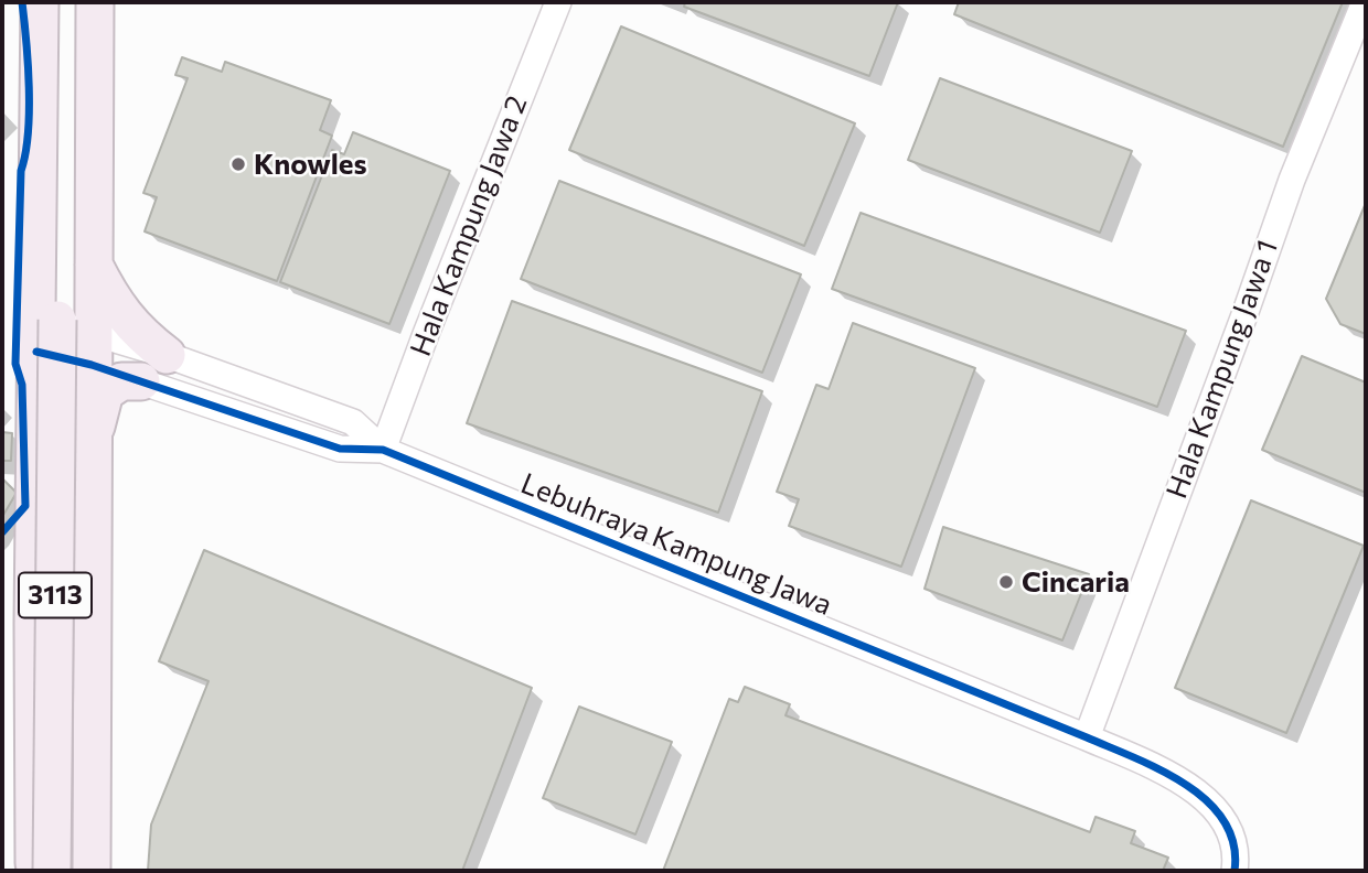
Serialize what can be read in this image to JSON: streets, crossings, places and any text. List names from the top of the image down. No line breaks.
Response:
{"streets":{"highway":["3113"],"street":["Hala Kampung Jawa 2","Hala Kampung Jawa 1","Lebuhraya Kampung Jawa"]},"crossings":[["Hala Kampung Jawa 2","Lebuhraya Kampung Jawa"],["Hala Kampung Jawa 1","Lebuhraya Kampung Jawa"],["Lebuhraya Kampung Jawa","3113"]],"places":["Knowles","Cincaria"]}
